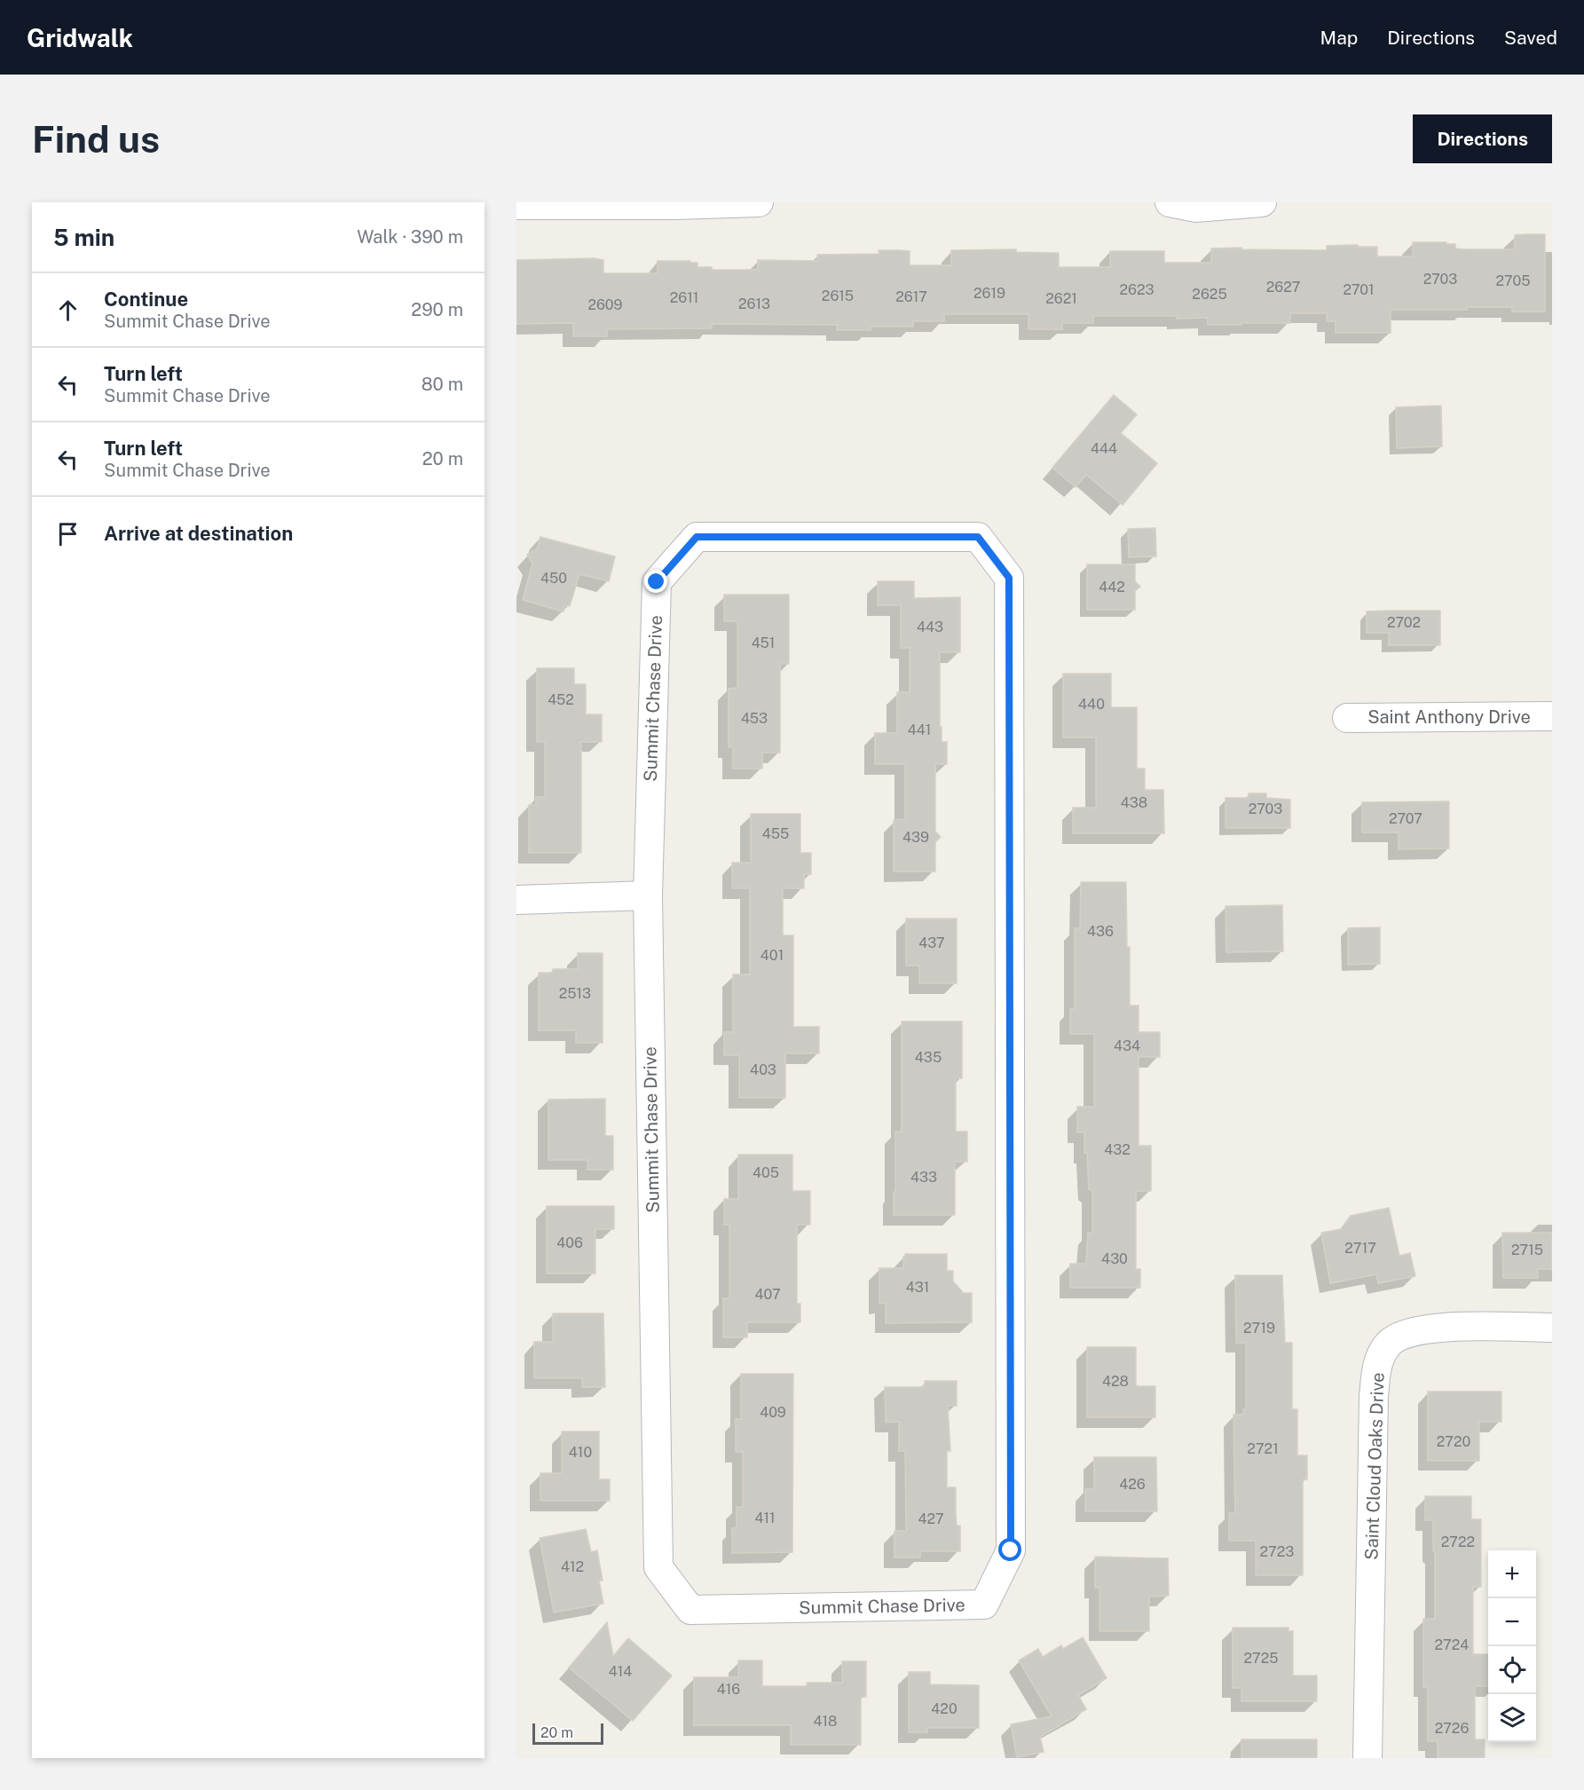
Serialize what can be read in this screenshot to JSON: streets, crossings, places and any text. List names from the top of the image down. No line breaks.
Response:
{"streets":{"street":["Summit Chase Drive","Saint Anthony Drive","Saint Cloud Oaks Drive"]},"house_numbers":["2703","2705","2627","2623","2701","2619","2625","2615","2617","2611","2621","2613","2609","444","450","442","2702","443","451","452","440","453","441","438","2703","2707","455","439","436","437","401","2513","434","435","403","432","405","433","406","2717","2715","430","431","407","2719","428","409","2720","2721","410","426","411","427","2722","2723","412","2724","2725","414","416","420","418","2726"],"scale_bar":"20 m","page":{"header":"Gridwalk","nav":["Map","Directions","Saved"],"buttons":"Directions","title":"Find us","heading":["5 min","Walk · 390 m"],"list":[["Continue","Summit Chase Drive","290 m"],["Turn left","Summit Chase Drive","80 m"],["Turn left","Summit Chase Drive","20 m"],"Arrive at destination"],"map_buttons":["+","−"],"scale":"20 m"}}
